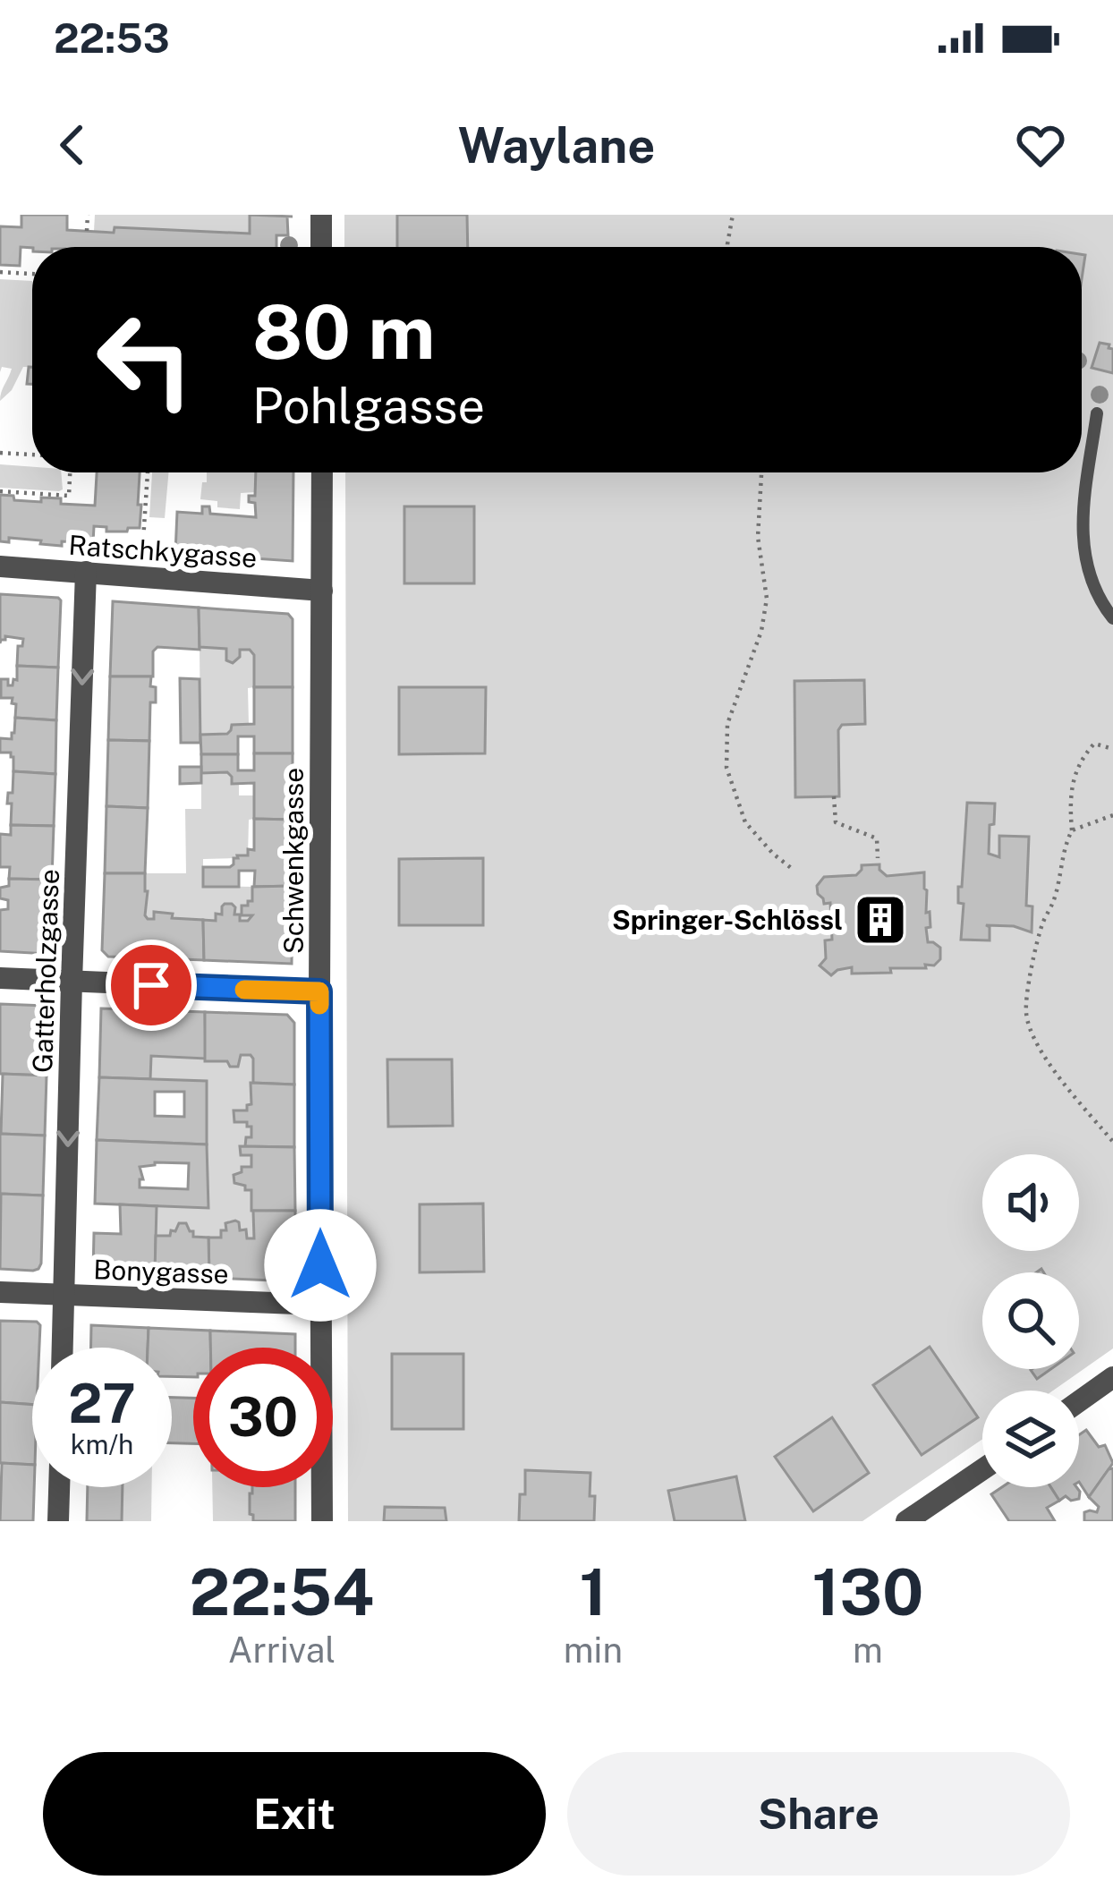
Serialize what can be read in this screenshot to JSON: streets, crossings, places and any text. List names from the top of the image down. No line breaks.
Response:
{"streets":{"street":["Ratschkygasse","Schwenkgasse","Gatterholzgasse","Bonygasse"]},"crossings":[["Ratschkygasse","Schwenkgasse"],["Ratschkygasse","Gatterholzgasse"],["Schwenkgasse","Bonygasse"],["Gatterholzgasse","Bonygasse"]],"one_way":["Gatterholzgasse"],"places":{"building":["Springer-Schlössl"]},"page":{"status":"22:53","header":"Waylane","turn":["80 m","Pohlgasse"],"speed":"27 km/h","limit":"30","eta":["22:54","Arrival","1","min","130","m"],"buttons":["Exit","Share"]}}
